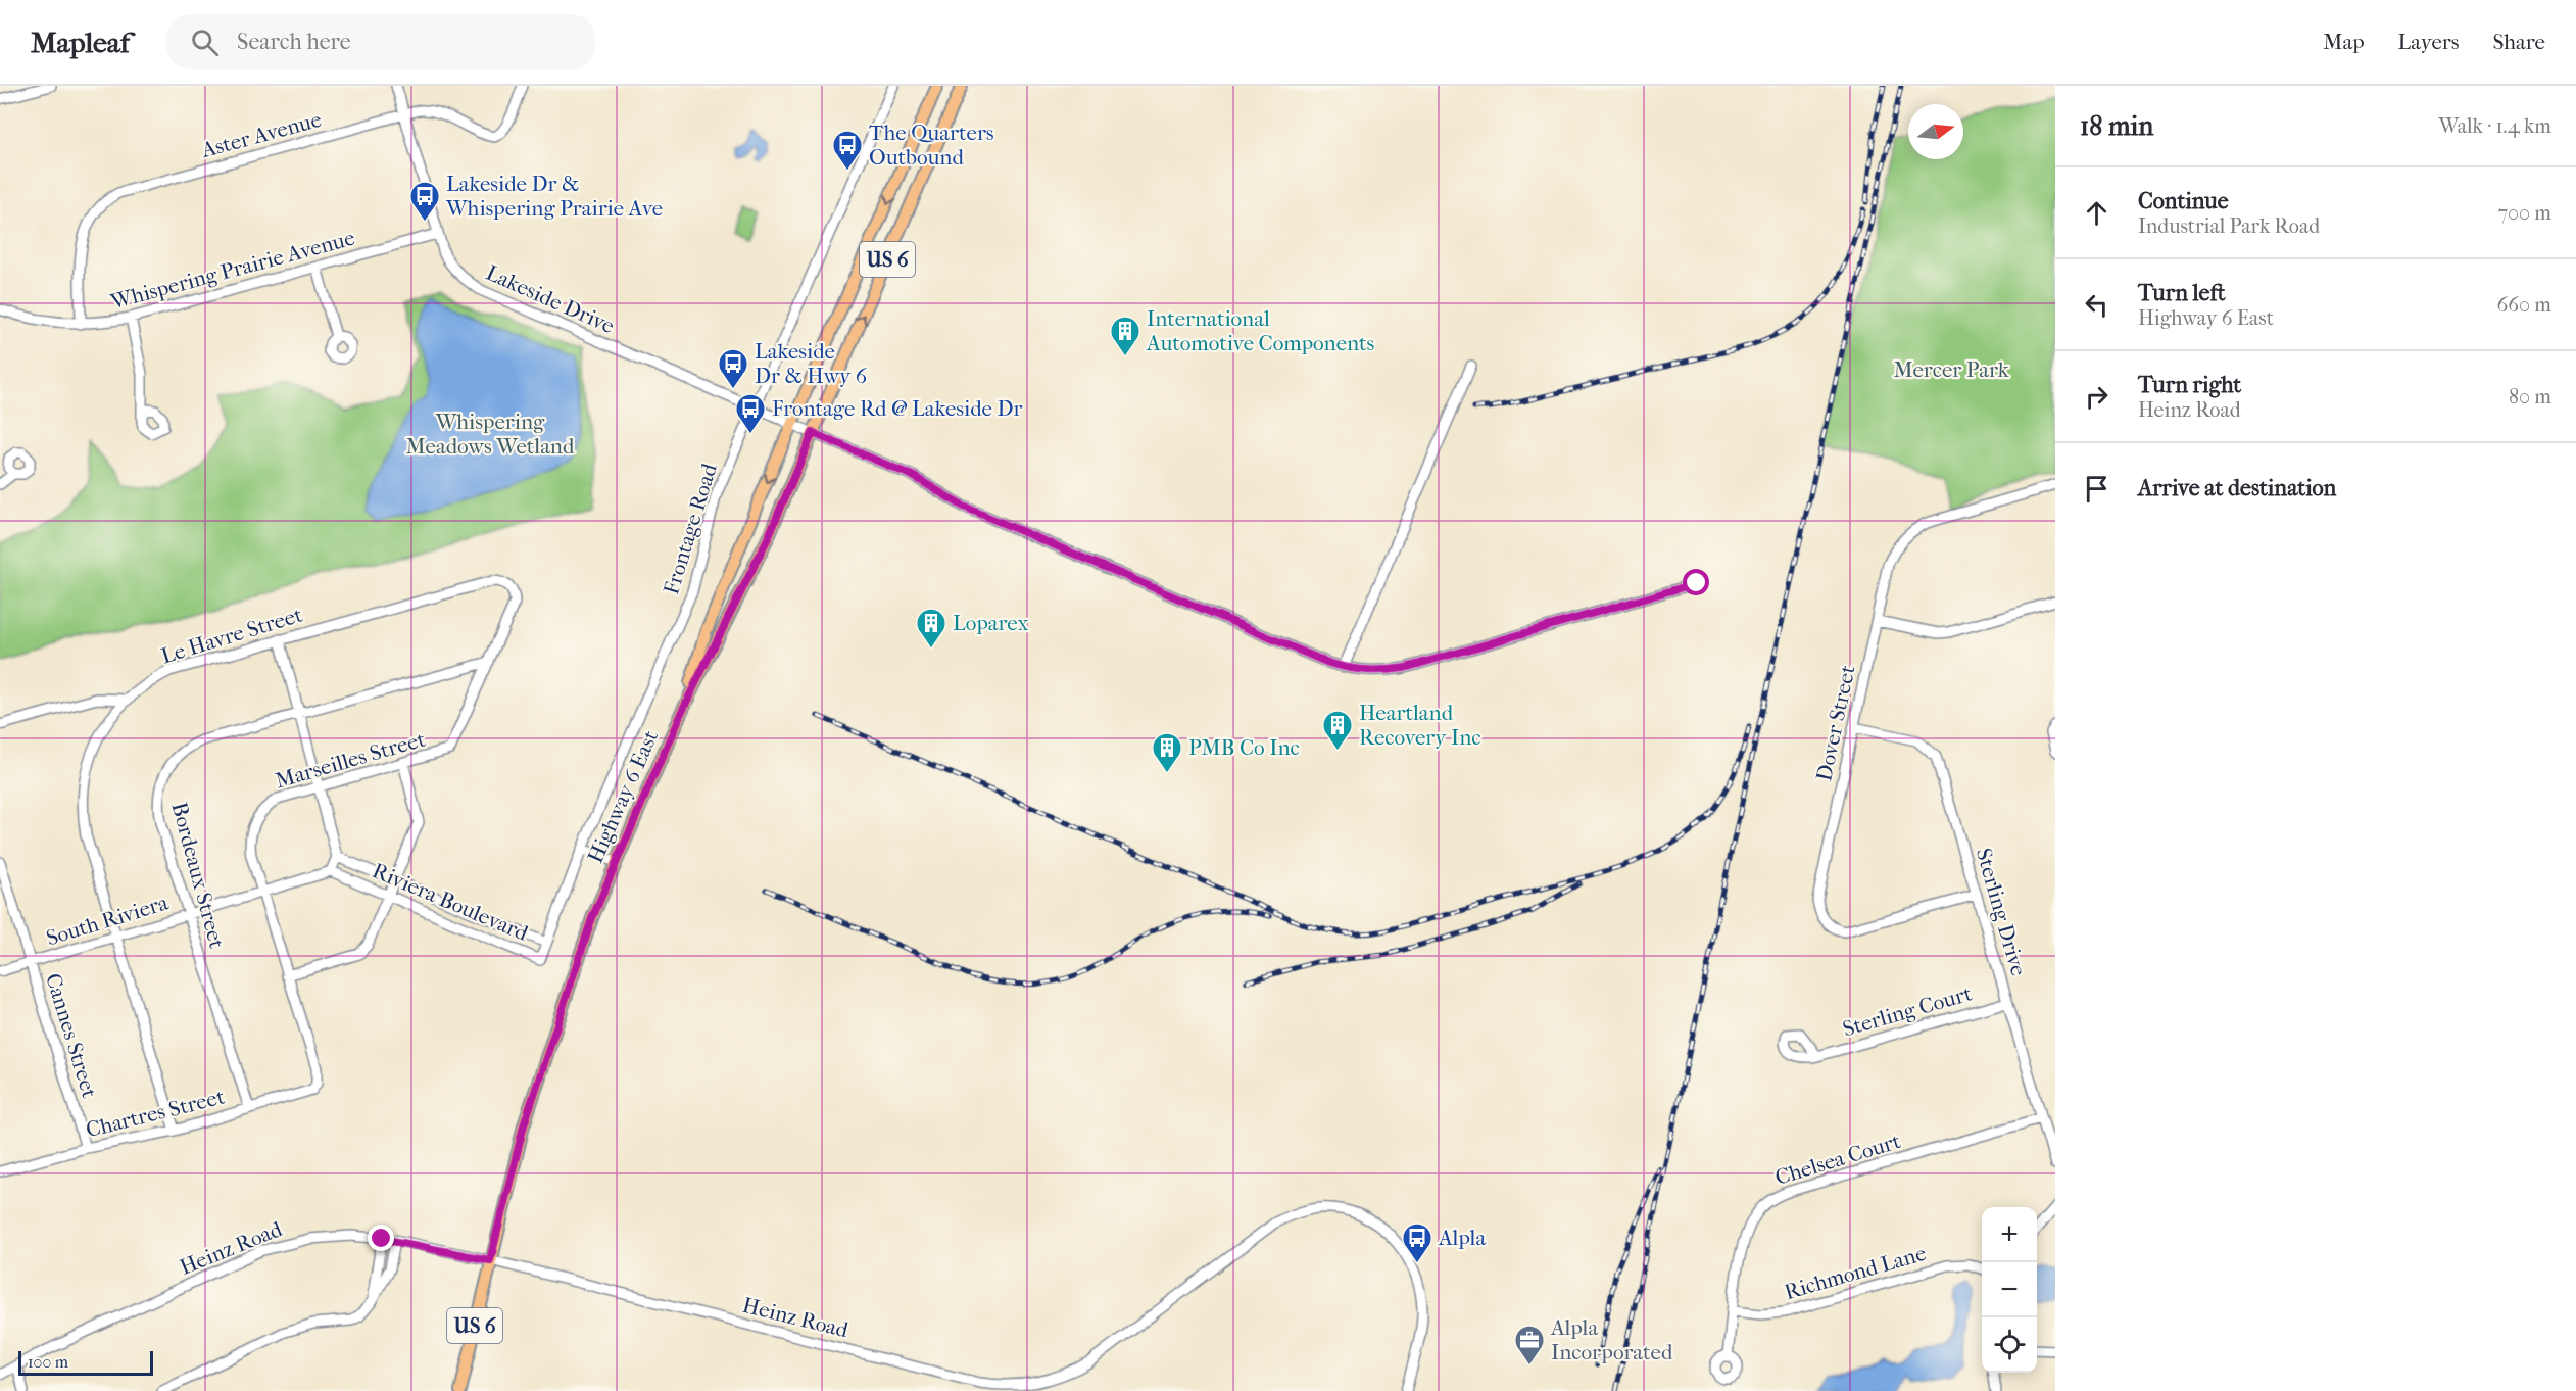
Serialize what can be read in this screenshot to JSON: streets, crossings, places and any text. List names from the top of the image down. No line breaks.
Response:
{"streets":{"main road":["US 6","Highway 6 East"],"street":["Aster Avenue","Whispering Prairie Avenue","Lakeside Drive","Frontage Road","Le Havre Street","Dover Street","Marseilles Street","Bordeaux Street","Riviera Boulevard","Sterling Drive","South Riviera","Sterling Court","Cannes Street","Chartres Street","Chelsea Court","Heinz Road","Richmond Lane"]},"crossings":[["Aster Avenue","Whispering Prairie Avenue"],["Aster Avenue","Lakeside Drive"],["Whispering Prairie Avenue","Lakeside Drive"],["Lakeside Drive","Frontage Road"],["Lakeside Drive","Highway 6 East"],["Frontage Road","Riviera Boulevard"],["Le Havre Street","Marseilles Street"],["Le Havre Street","South Riviera"],["Le Havre Street","Chartres Street"],["Dover Street","Sterling Drive"],["Marseilles Street","Bordeaux Street"],["Marseilles Street","South Riviera"],["Marseilles Street","Chartres Street"],["Highway 6 East","Heinz Road"],["Bordeaux Street","South Riviera"],["Bordeaux Street","Chartres Street"],["Riviera Boulevard","South Riviera"],["Sterling Drive","Sterling Court"],["Sterling Drive","Chelsea Court"],["South Riviera","Cannes Street"],["Cannes Street","Chartres Street"],["Chelsea Court","Richmond Lane"]],"parks":["Mercer Park","Whispering Meadows Wetland"],"places":{"bus stop":["The Quarters Outbound","Lakeside Dr & Whispering Prairie Ave","Lakeside Dr & Hwy 6","Frontage Rd @ Lakeside Dr","Alpla"],"building":["International Automotive Components","Loparex","Heartland Recovery Inc","PMB Co Inc"],"office":["Alpla Incorporated"]},"scale_bar":"100 m","north":"right","page":{"header":"Mapleaf","search":"Search here","nav":["Map","Layers","Share"],"heading":["18 min","Walk · 1.4 km"],"list":[["Continue","Industrial Park Road","700 m"],["Turn left","Highway 6 East","660 m"],["Turn right","Heinz Road","80 m"],"Arrive at destination"],"map_buttons":["+","−"],"scale":"100 m"}}
